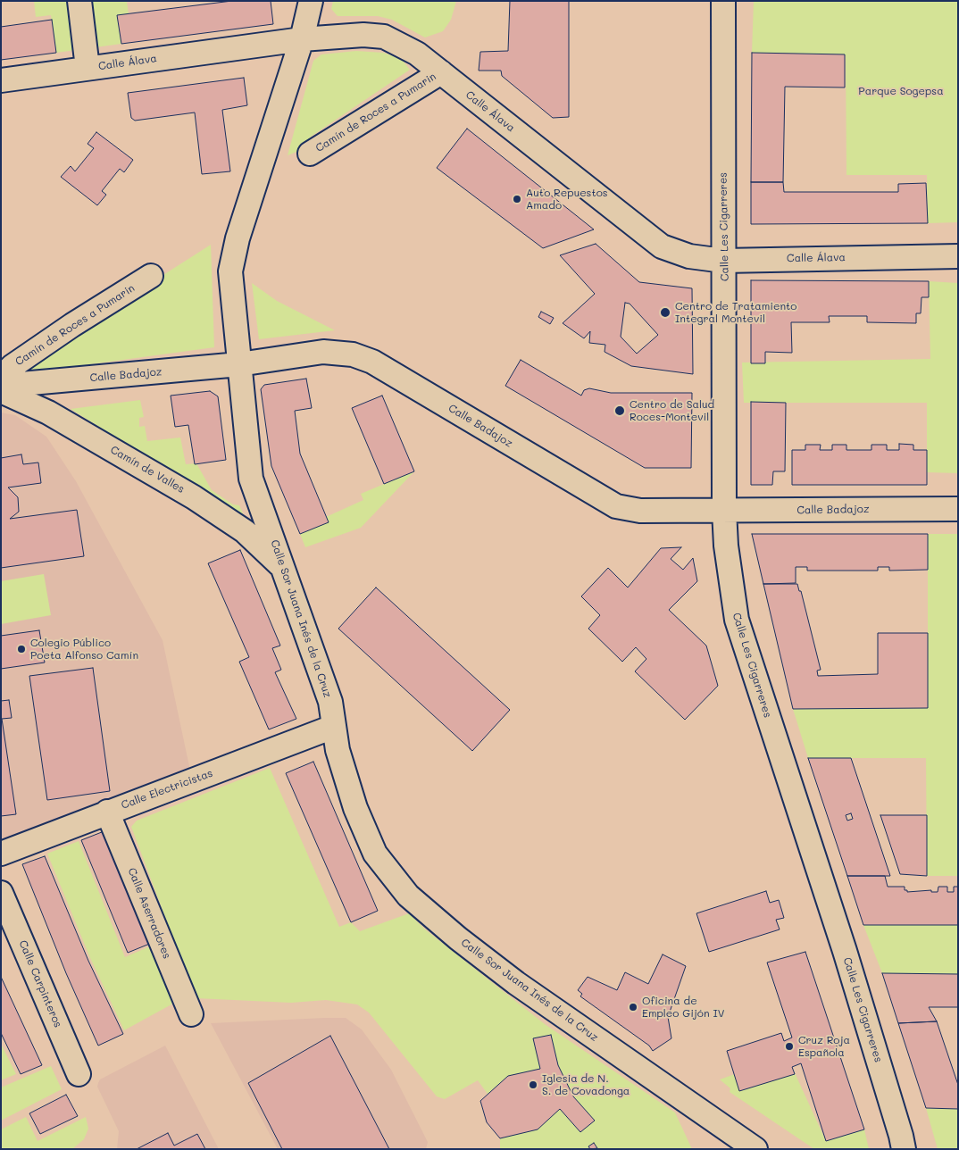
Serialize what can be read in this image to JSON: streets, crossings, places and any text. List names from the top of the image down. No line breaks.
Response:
{"streets":{"street":["Calle Álava","Camín de Roces a Pumarin","Calle Les Cigarreres","Calle Badajoz","Camín de Valles","Calle Sor Juana Inés de la Cruz","Calle Electricistas","Calle Aserradores","Calle Carpinteros"]},"crossings":[["Calle Álava","Camín de Roces a Pumarin"],["Calle Álava","Calle Les Cigarreres"],["Calle Álava","Calle Sor Juana Inés de la Cruz"],["Calle Les Cigarreres","Calle Badajoz"],["Calle Badajoz","Calle Sor Juana Inés de la Cruz"],["Camín de Valles","Calle Sor Juana Inés de la Cruz"],["Calle Sor Juana Inés de la Cruz","Calle Electricistas"],["Calle Electricistas","Calle Aserradores"]],"parks":["Parque Sogepsa"],"places":["Auto Repuestos Amado","Centro de Tratamiento Integral Montevil","Centro de Salud Roces-Montevil","Colegio Público Poeta Alfonso Camín","Oficina de Empleo Gijón IV","Cruz Roja Española","Iglesia de N. S. de Covadonga"]}
